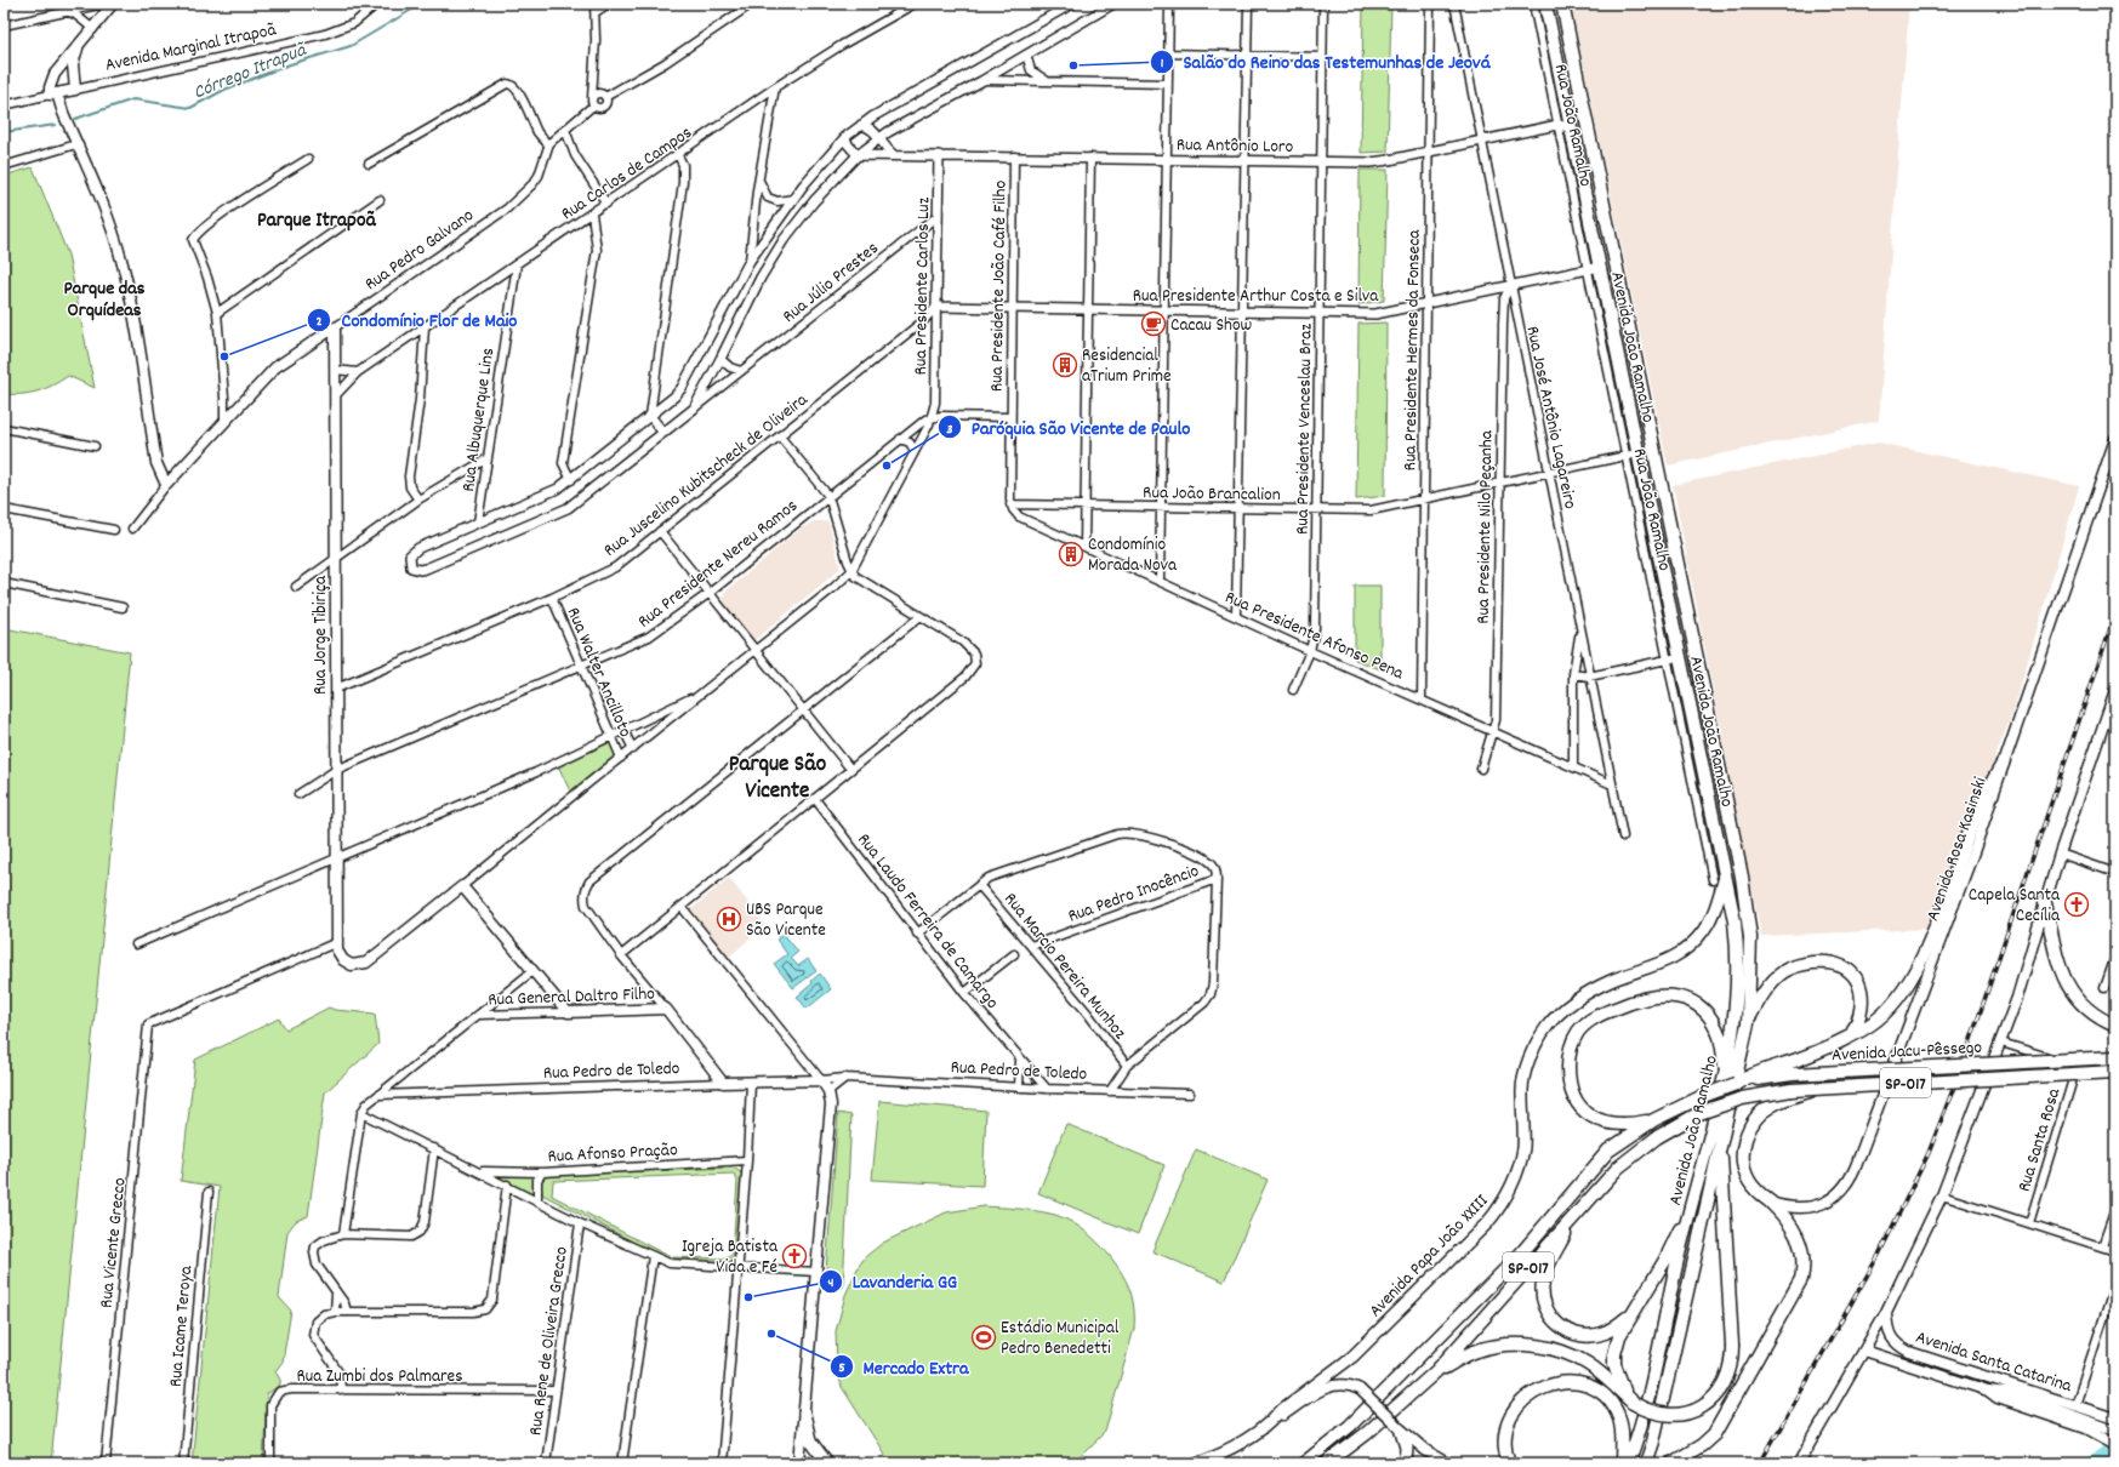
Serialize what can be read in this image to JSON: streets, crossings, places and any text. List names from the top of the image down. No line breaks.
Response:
{"streets":{"highway":["Avenida João Ramalho","Avenida Jacu-Pêssego","SP-017"],"main road":["Avenida Marginal Itrapoã","Rua Pedro Galvano","Rua Jorge Tibiriça","Avenida Rosa Kasinski","Rua General Daltro Filho","Rua Pedro de Toledo","Avenida Papa João XXIII","Avenida Santa Catarina"],"street":["Rua João Ramalho","Rua Antônio Loro","Rua Carlos de Campos","Rua Júlio Prestes","Rua Presidente Carlos Luz","Rua Presidente João Café Filho","Rua Presidente Arthur Costa e Silva","Rua Presidente Hermes da Fonseca","Rua José Antônio Lagareiro","Rua Albuquerque Lins","Rua Presidente Venceslau Braz","Rua Juscelino Kubitscheck de Oliveira","Rua João Brancalion","Rua Presidente Nilo Peçanha","Rua Presidente Nereu Ramos","Rua Presidente Afonso Pena","Rua Walter Ancilloto","Rua Pedro Inocêncio","Rua Laudo Ferreira de Camargo","Rua Marcio Pereira Munhoz","Rua Santa Rosa","Rua Afonso Pração","Rua Vicente Grecco","Rua Icame Teroya","Rua Rene de Oliveira Grecco","Rua Zumbi dos Palmares"]},"crossings":[["Rua João Ramalho","Rua Antônio Loro"],["Rua João Ramalho","Rua Presidente Arthur Costa e Silva"],["Rua João Ramalho","Avenida João Ramalho"],["Rua Antônio Loro","Rua Presidente Carlos Luz"],["Rua Antônio Loro","Rua Presidente João Café Filho"],["Rua Antônio Loro","Avenida João Ramalho"],["Rua Antônio Loro","Rua Presidente Hermes da Fonseca"],["Rua Antônio Loro","Rua José Antônio Lagareiro"],["Rua Antônio Loro","Rua Presidente Venceslau Braz"],["Rua Carlos de Campos","Rua Albuquerque Lins"],["Rua Carlos de Campos","Rua Jorge Tibiriça"],["Rua Pedro Galvano","Rua Jorge Tibiriça"],["Rua Júlio Prestes","Rua Presidente Carlos Luz"],["Rua Presidente Carlos Luz","Rua Presidente Arthur Costa e Silva"],["Rua Presidente Carlos Luz","Rua Juscelino Kubitscheck de Oliveira"],["Rua Presidente Carlos Luz","Rua Presidente Nereu Ramos"],["Rua Presidente João Café Filho","Rua Presidente Arthur Costa e Silva"],["Rua Presidente João Café Filho","Rua João Brancalion"],["Rua Presidente João Café Filho","Rua Presidente Nereu Ramos"],["Rua Presidente João Café Filho","Rua Presidente Afonso Pena"],["Rua Presidente Arthur Costa e Silva","Avenida João Ramalho"],["Rua Presidente Arthur Costa e Silva","Rua Presidente Hermes da Fonseca"],["Rua Presidente Arthur Costa e Silva","Rua José Antônio Lagareiro"],["Rua Presidente Arthur Costa e Silva","Rua Presidente Venceslau Braz"],["Rua Presidente Arthur Costa e Silva","Rua Juscelino Kubitscheck de Oliveira"],["Rua Presidente Arthur Costa e Silva","Rua Presidente Nilo Peçanha"],["Avenida João Ramalho","Rua João Brancalion"],["Avenida João Ramalho","Avenida Jacu-Pêssego"],["Avenida João Ramalho","SP-017"],["Avenida João Ramalho","Avenida Papa João XXIII"],["Rua Presidente Hermes da Fonseca","Rua João Brancalion"],["Rua Presidente Hermes da Fonseca","Rua Presidente Afonso Pena"],["Rua José Antônio Lagareiro","Rua João Brancalion"],["Rua José Antônio Lagareiro","Rua Presidente Nilo Peçanha"],["Rua José Antônio Lagareiro","Rua Presidente Afonso Pena"],["Rua Presidente Venceslau Braz","Rua João Brancalion"],["Rua Presidente Venceslau Braz","Rua Presidente Afonso Pena"],["Rua Juscelino Kubitscheck de Oliveira","Rua Jorge Tibiriça"],["Rua Juscelino Kubitscheck de Oliveira","Rua Walter Ancilloto"],["Rua João Brancalion","Rua Presidente Nilo Peçanha"],["Rua João Brancalion","Rua Presidente Afonso Pena"],["Rua Presidente Nilo Peçanha","Rua Presidente Afonso Pena"],["Rua Presidente Nereu Ramos","Rua Jorge Tibiriça"],["Rua Presidente Nereu Ramos","Rua Walter Ancilloto"],["Rua Jorge Tibiriça","Rua Vicente Grecco"],["Rua Pedro Inocêncio","Rua Marcio Pereira Munhoz"],["Rua Laudo Ferreira de Camargo","Rua Pedro de Toledo"],["Avenida Jacu-Pêssego","SP-017"],["Rua Rene de Oliveira Grecco","Rua Zumbi dos Palmares"]],"districts":["Parque Itrapoã","Parque das Orquídeas","Parque São Vicente"],"water":["Córrego Itrapuã"],"places":{"other":["Salão do Reino das Testemunhas de Jeová","Condomínio Flor de Maio","Paróquia São Vicente de Paulo","Lavanderia GG","Mercado Extra"],"cafe":["Cacau Show"],"building":["Residencial aTrium Prime","Condomínio Morada Nova"],"church":["Capela Santa Cecília","Igreja Batista Vida e Fé"],"hospital":["UBS Parque São Vicente"],"sports":["Estádio Municipal Pedro Benedetti"]}}
